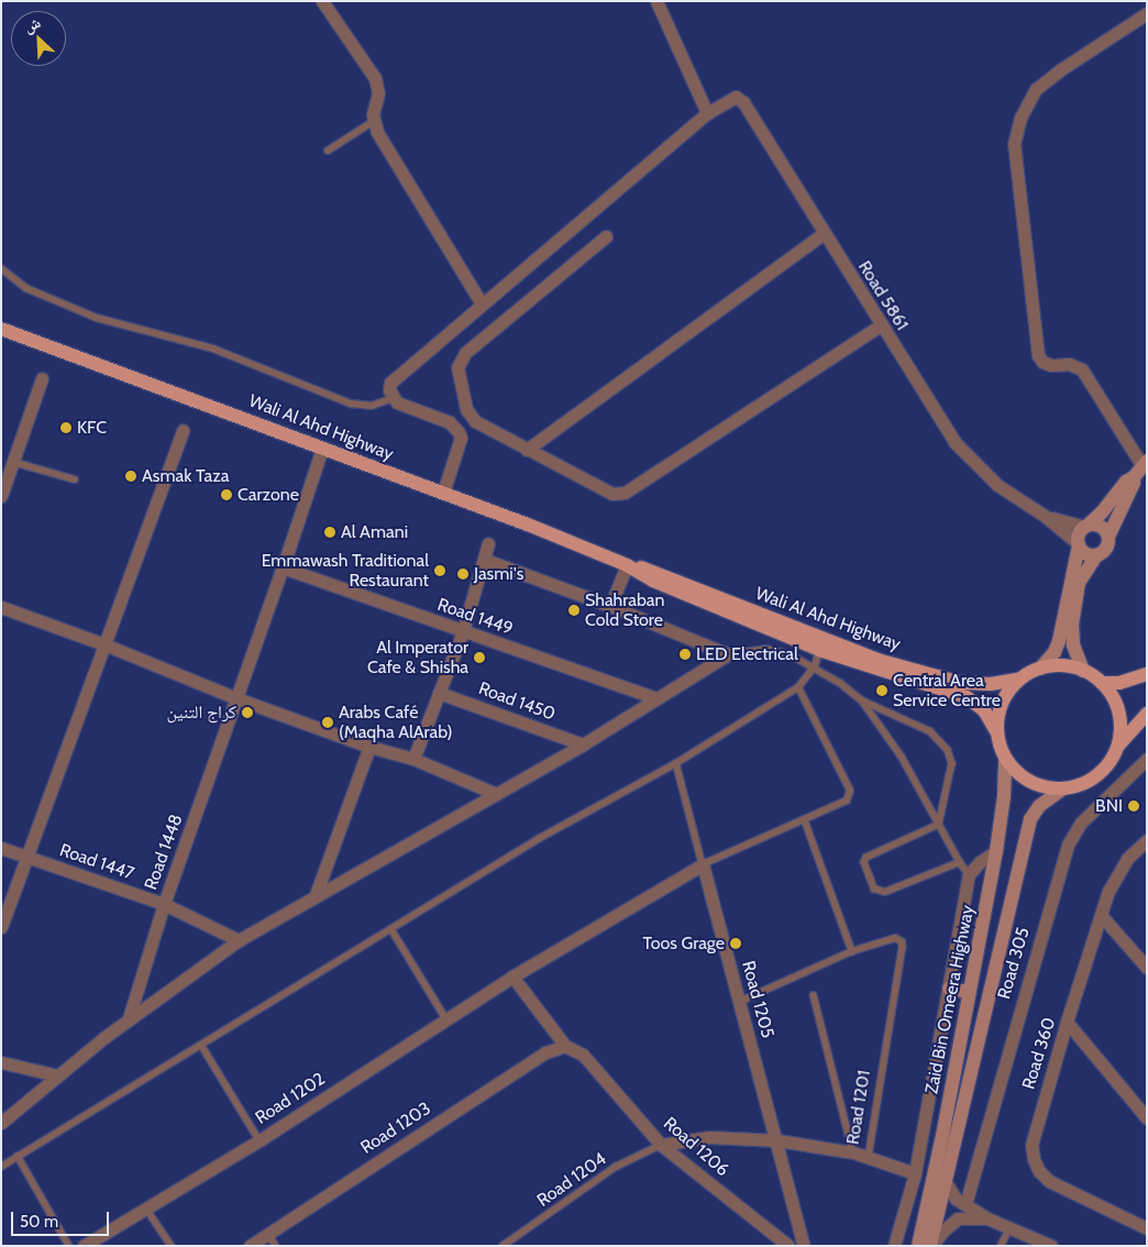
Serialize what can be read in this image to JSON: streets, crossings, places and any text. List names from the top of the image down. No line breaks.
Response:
{"streets":{"main road":["Wali Al Ahd Highway"],"street":["Road 5861","Road 1449","Road 1450","Road 1448","Road 1447","Road 305","Road 1205","Zaid Bin Omeera Highway","Road 360","Road 1202","Road 1201","Road 1203","Road 1206"],"lane":["Road 1204"]},"crossings":[["Wali Al Ahd Highway","Road 1448"],["Wali Al Ahd Highway","Zaid Bin Omeera Highway"],["Road 1449","Road 1448"],["Road 1448","Road 1447"],["Road 1205","Road 1202"],["Road 1205","Road 1201"],["Road 1202","Road 1206"],["Road 1201","Road 1206"],["Road 1201","Road 1204"],["Road 1203","Road 1206"],["Road 1206","Road 1204"]],"places":["KFC","Asmak Taza","Carzone","Al Amani","Emmawash Traditional Restaurant","Jasmi's","Shahraban Cold Store","LED Electrical","Al Imperator Cafe & Shisha","Central Area Service Centre","كراج التنين","Arabs Café (Maqha AlArab)","BNI","Toos Grage"],"scale_bar":"50 m","north":"top left"}
